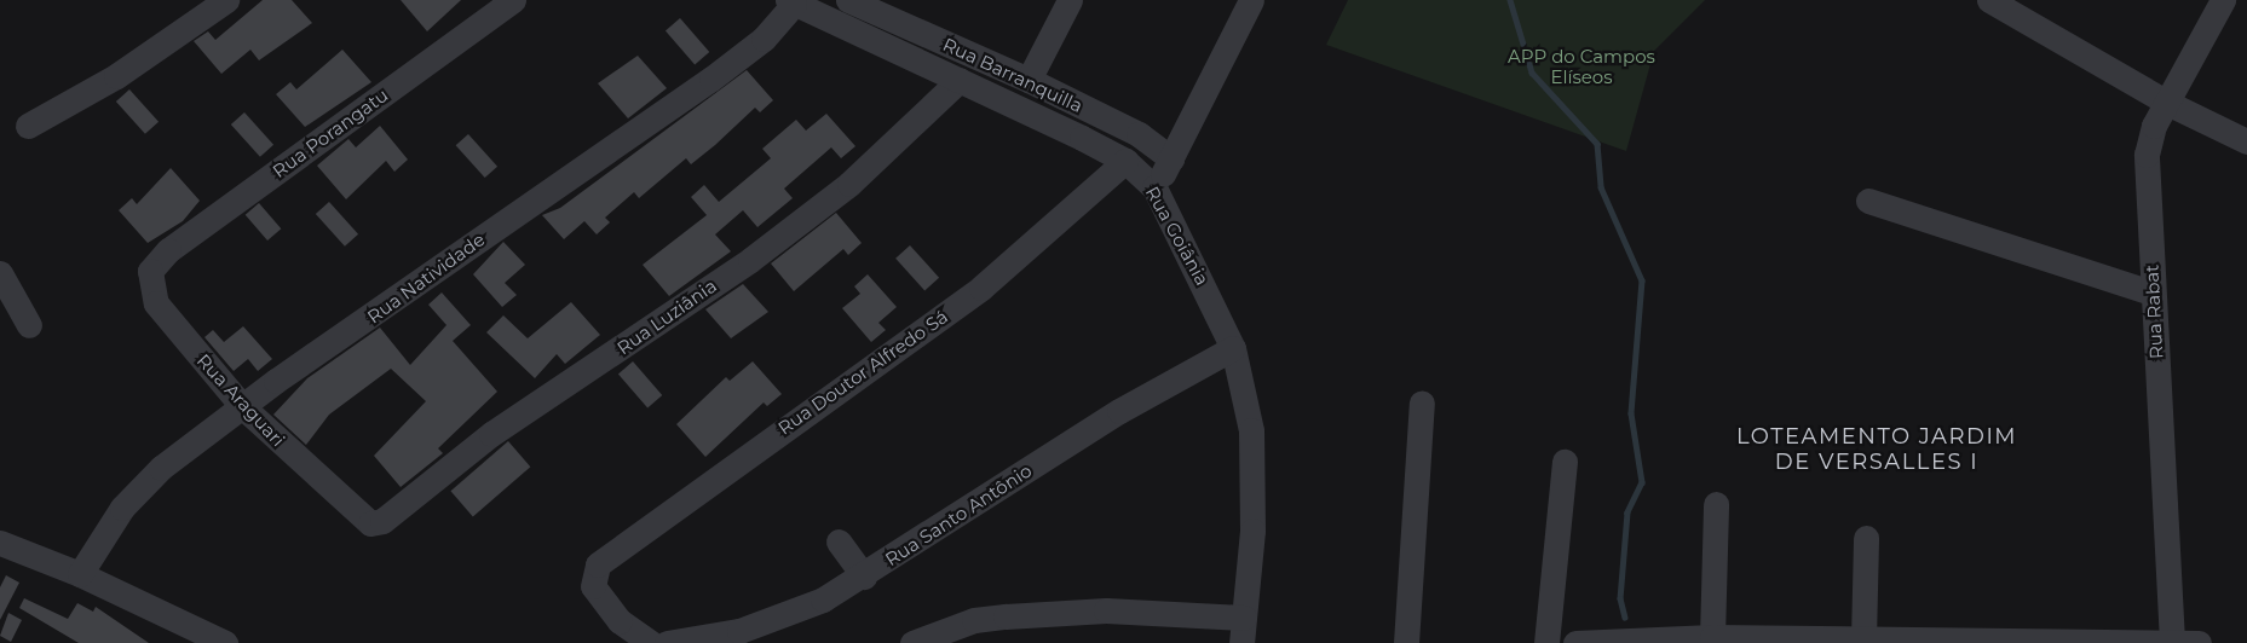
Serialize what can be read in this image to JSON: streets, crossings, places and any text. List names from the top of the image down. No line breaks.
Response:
{"streets":{"street":["Rua Barranquilla","Rua Porangatu","Rua Goiânia","Rua Natividade","Rua Rabat","Rua Luziânia","Rua Doutor Alfredo Sá","Rua Araguari","Rua Santo Antônio"]},"crossings":[["Rua Porangatu","Rua Araguari"],["Rua Goiânia","Rua Natividade"],["Rua Goiânia","Rua Luziânia"],["Rua Goiânia","Rua Doutor Alfredo Sá"],["Rua Goiânia","Rua Santo Antônio"],["Rua Natividade","Rua Araguari"],["Rua Luziânia","Rua Araguari"]],"districts":["LOTEAMENTO JARDIM DE VERSALLES I"],"parks":["APP do Campos Elíseos"]}
